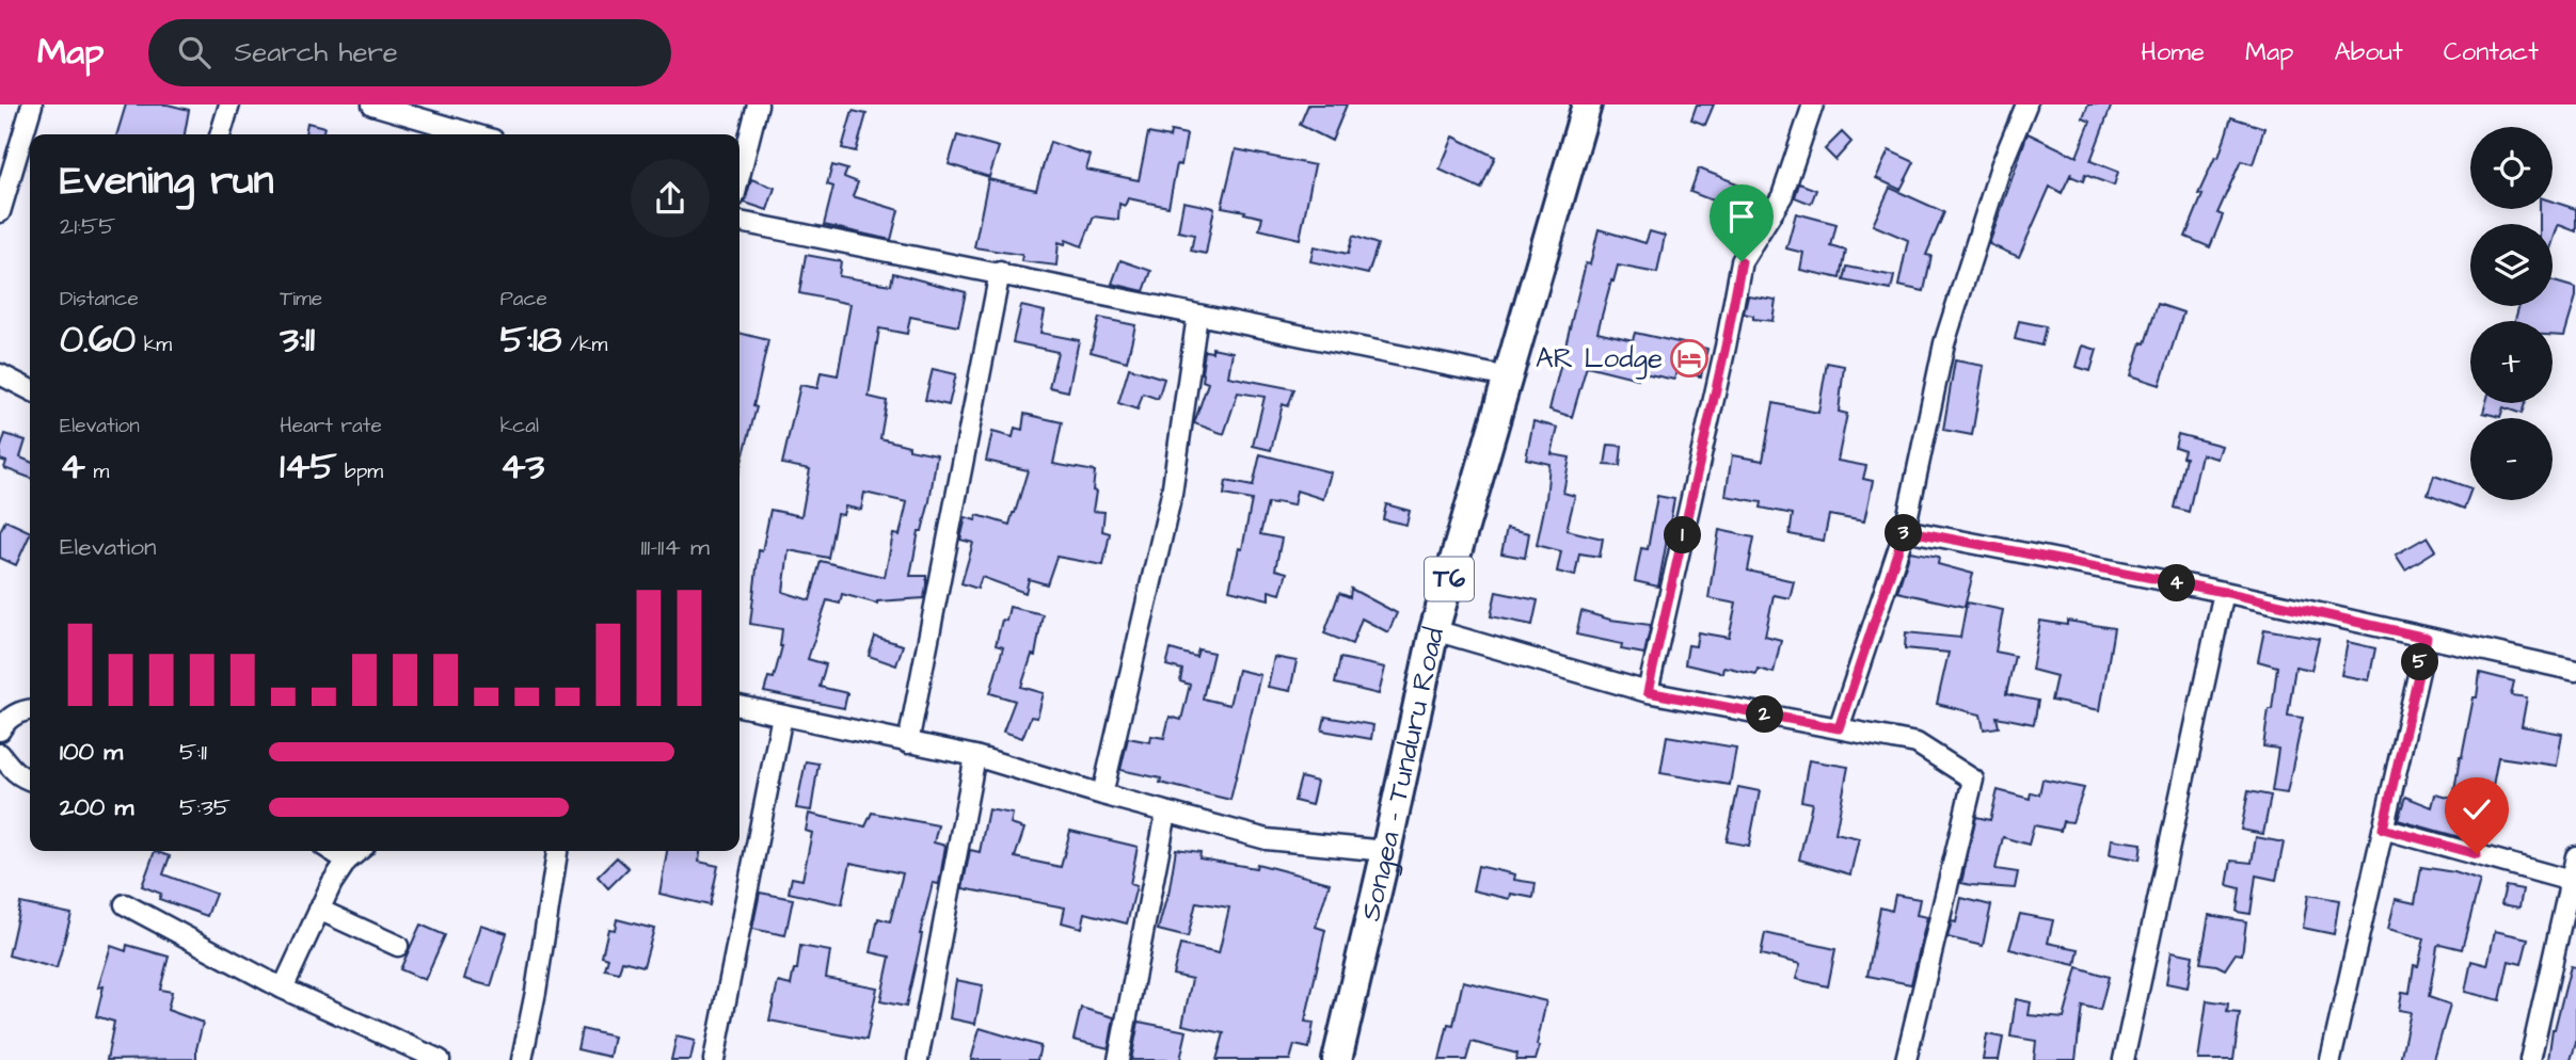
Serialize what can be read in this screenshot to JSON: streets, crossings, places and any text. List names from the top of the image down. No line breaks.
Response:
{"streets":{"highway":["T6","Songea - Tunduru Road"]},"places":{"hotel":["AR Lodge"]},"page":{"header":"Map","search":"Search here","nav":["Home","Map","About","Contact"],"map_buttons":["+","−"],"heading":["Evening run","21:55"],"stats":[["Distance","0.60 km"],["Time","3:11"],["Pace","5:18 /km"],["Elevation","4 m"],["Heart rate","145 bpm"],["kcal","43"]],"pins":["3","1","4","5","2"],"chart":["Elevation","111–114 m"],"list":[{"name":"100 m","note":"5:11"},{"name":"200 m","note":"5:35"}]}}
